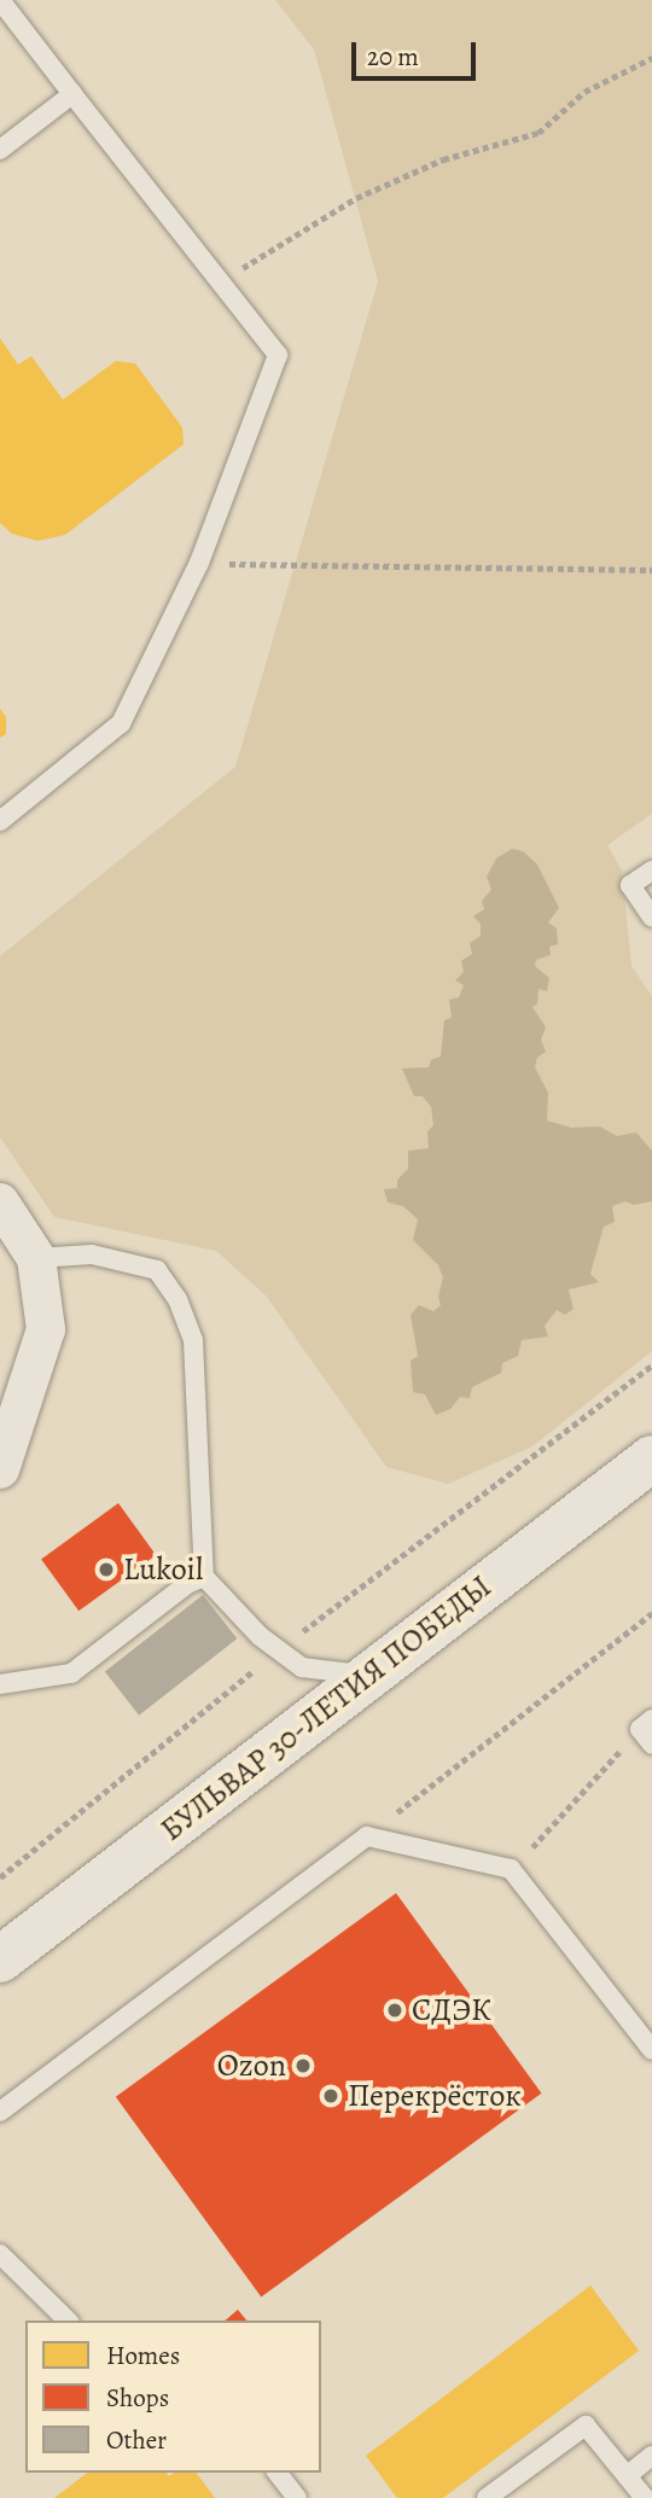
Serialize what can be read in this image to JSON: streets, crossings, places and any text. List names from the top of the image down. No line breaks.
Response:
{"streets":{"main road":["БУЛЬВАР 30-ЛЕТИЯ ПОБЕДЫ"]},"places":["Lukoil","СДЭК","Ozon","Перекрёсток"],"legend":["Homes","Shops","Other"],"scale_bar":"20 m"}
